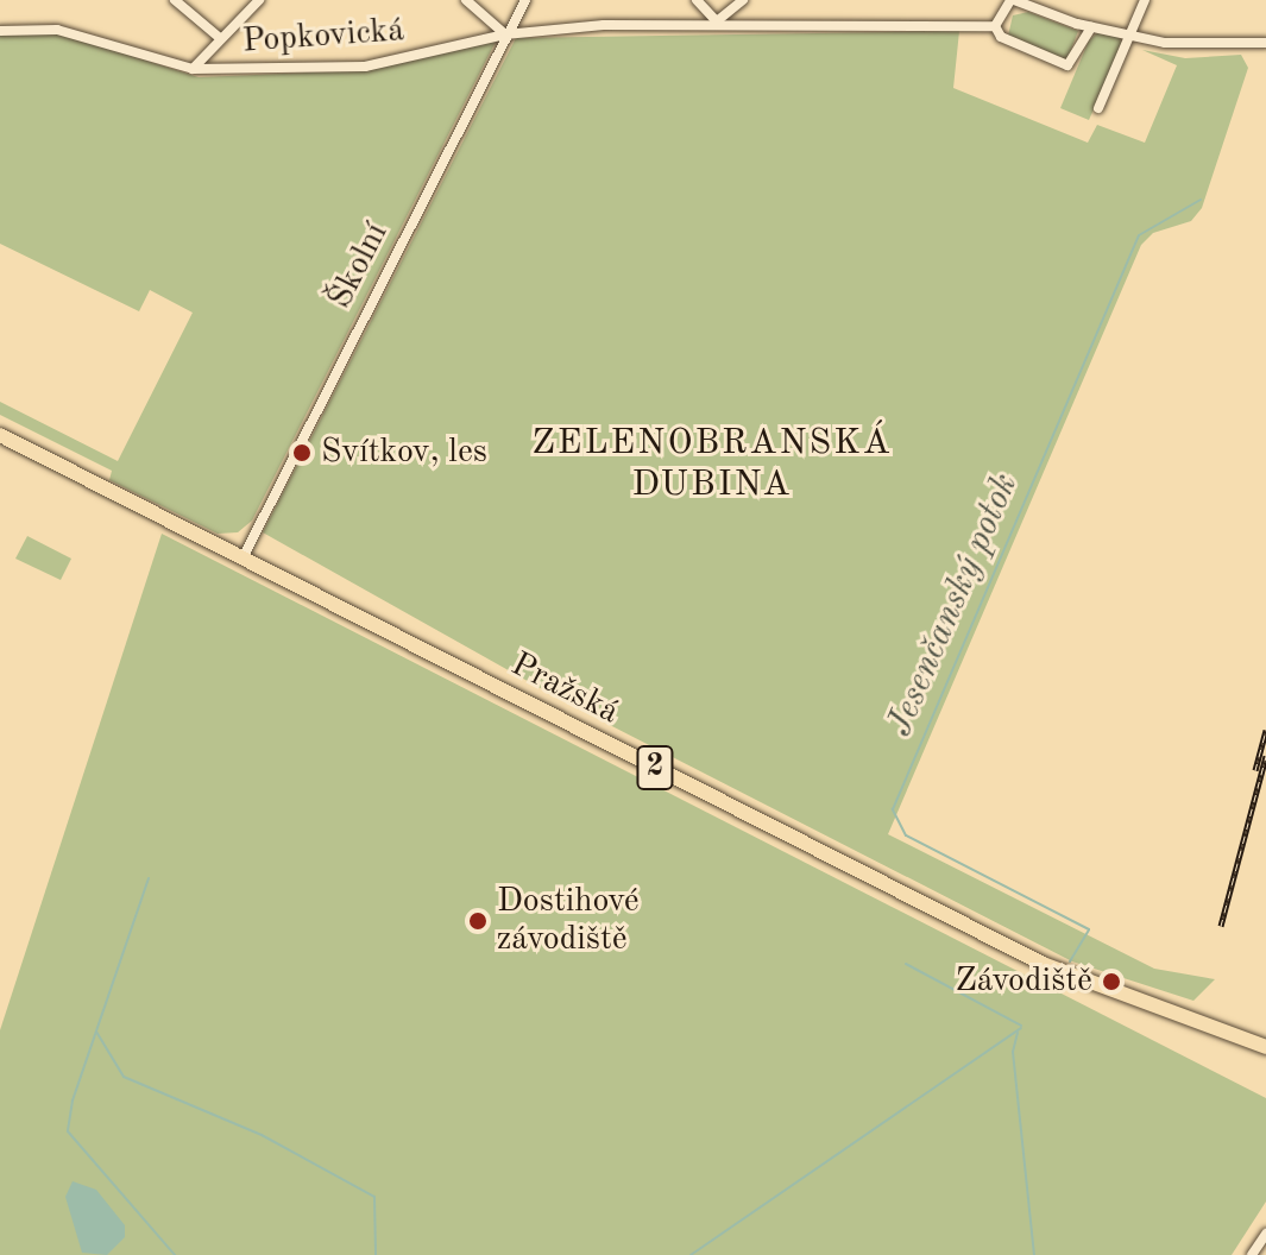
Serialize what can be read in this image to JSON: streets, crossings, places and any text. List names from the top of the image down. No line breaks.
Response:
{"streets":{"main road":["Pražská","2"],"street":["Popkovická","Školní"]},"crossings":[["Popkovická","Školní"],["Školní","Pražská"]],"districts":["ZELENOBRANSKÁ DUBINA"],"water":["Jesenčanský potok"],"places":["Svítkov, les","Dostihové závodiště","Závodiště"]}
